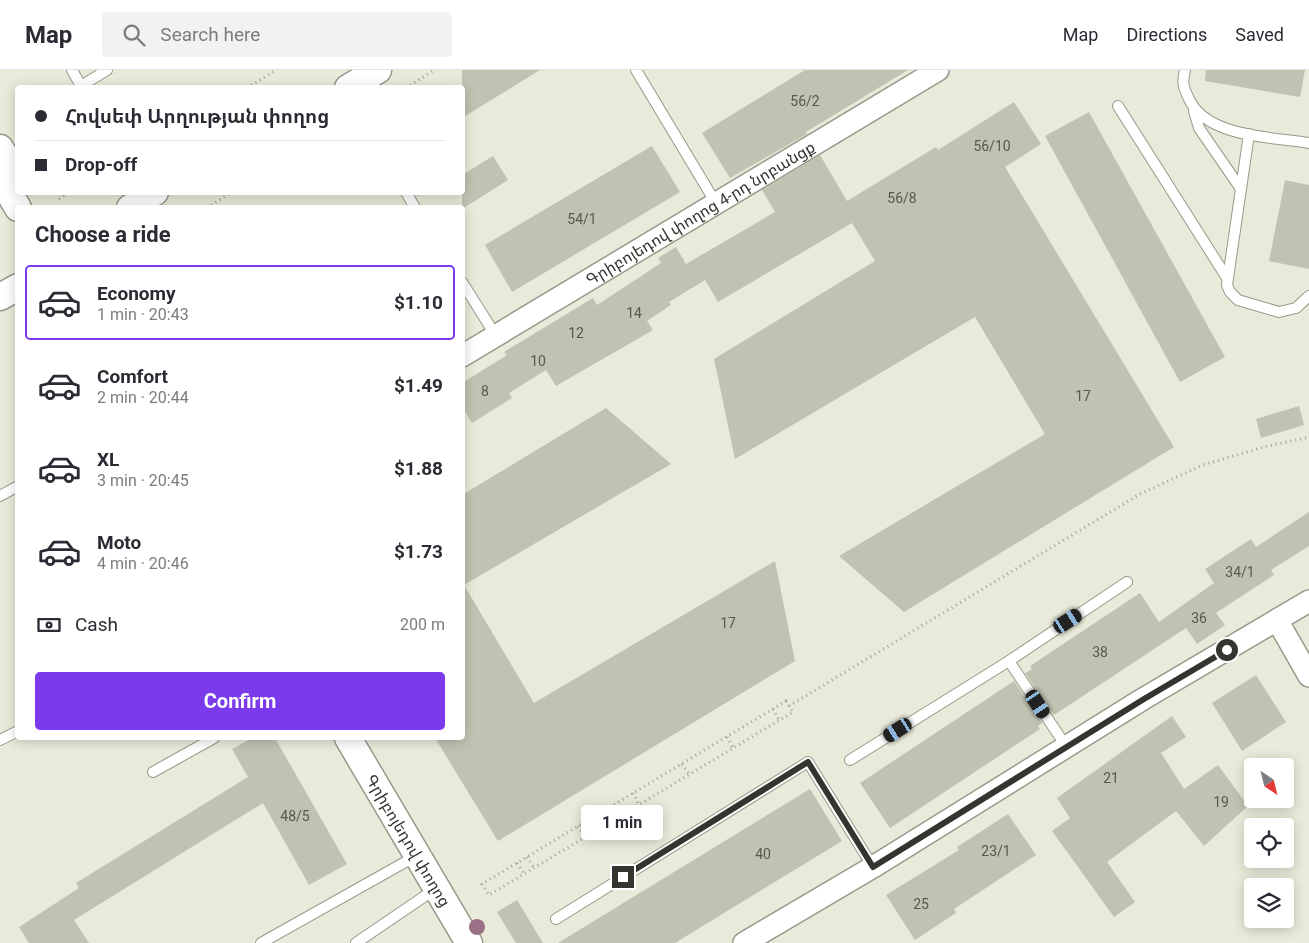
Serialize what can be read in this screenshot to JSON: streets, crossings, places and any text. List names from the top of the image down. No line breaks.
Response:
{"streets":{"street":["Գրիբոյեդով փողոց 4-րդ նրբանցք","Գրիբոյեդով փողոց"]},"house_numbers":["56/2","56/10","56/8","54/1","14","12","10","8","17","34/1","36","17","38","21","19","48/5","23/1","40","25"],"north":"bottom right","page":{"header":"Map","search":"Search here","nav":["Map","Directions","Saved"],"banner":["Հովսեփ Արղության փողոց","Drop-off"],"heading":"Choose a ride","list":[{"name":"Economy","note":"1 min · 20:43","value":"$1.10"},{"name":"Comfort","note":"2 min · 20:44","value":"$1.49"},{"name":"XL","note":"3 min · 20:45","value":"$1.88"},{"name":"Moto","note":"4 min · 20:46","value":"$1.73"}],"pay":["Cash","200 m"],"buttons":"Confirm","bubble":"1 min"}}
